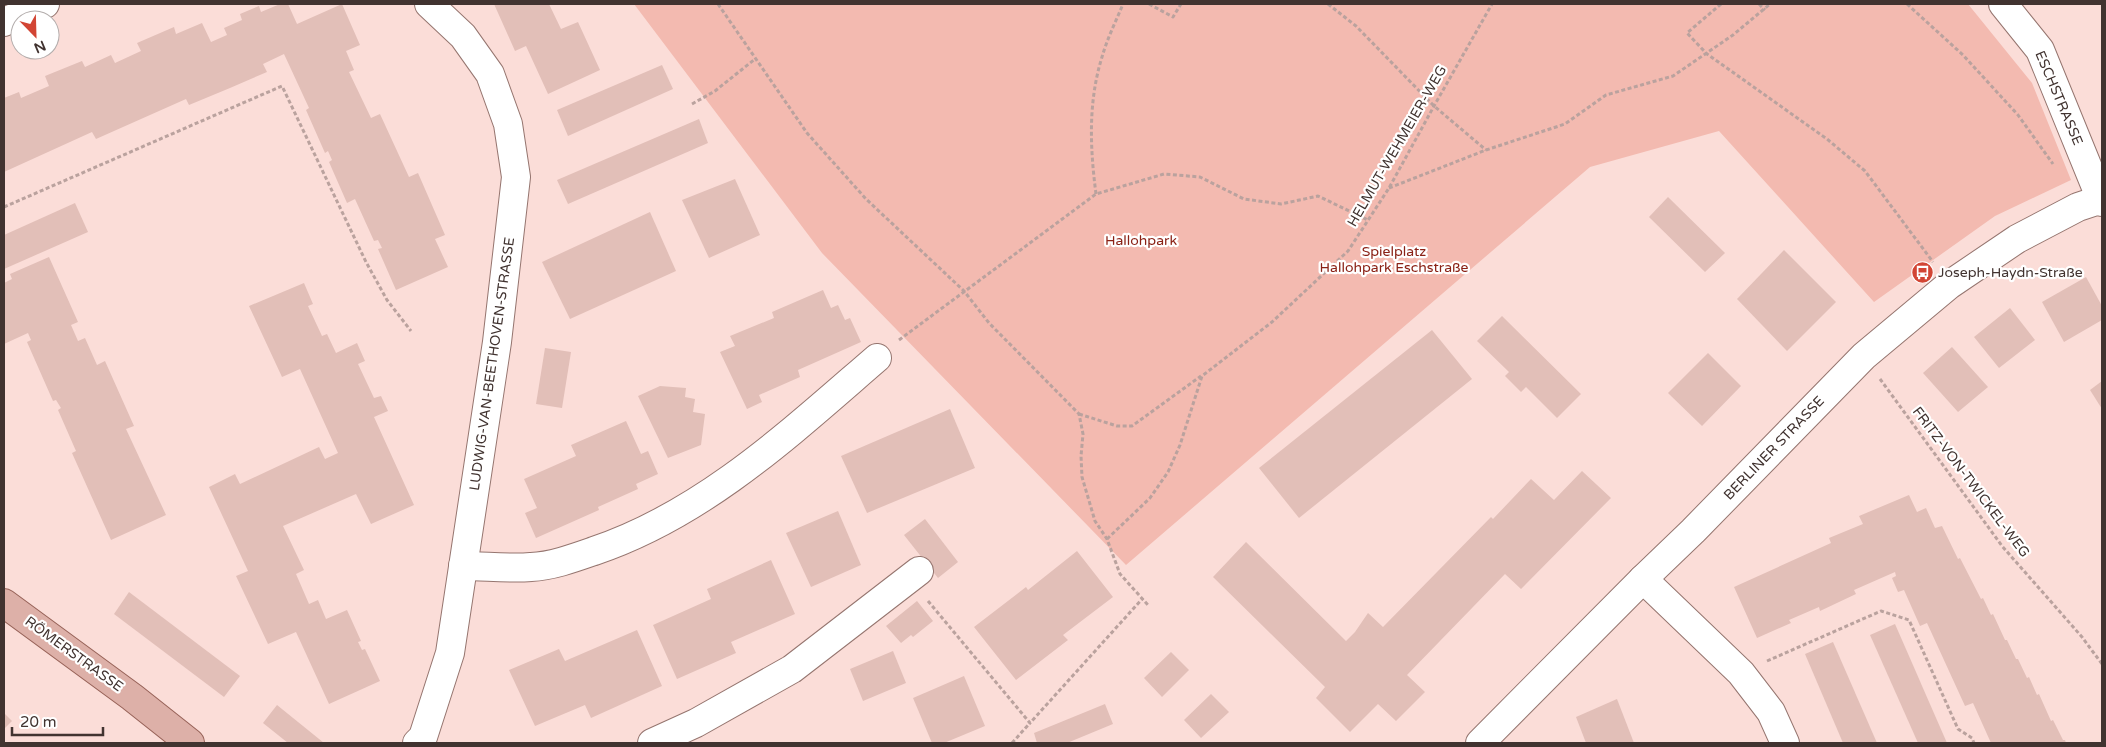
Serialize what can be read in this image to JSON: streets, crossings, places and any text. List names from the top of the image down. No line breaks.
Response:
{"streets":{"main road":["RÖMERSTRASSE"],"street":["ESCHSTRASSE","LUDWIG-VAN-BEETHOVEN-STRASSE","BERLINER STRASSE"],"path":["HELMUT-WEHMEIER-WEG","FRITZ-VON-TWICKEL-WEG"]},"crossings":[["ESCHSTRASSE","BERLINER STRASSE"],["BERLINER STRASSE","FRITZ-VON-TWICKEL-WEG"]],"parks":["Hallohpark","Spielplatz Hallohpark Eschstraße"],"places":{"bus stop":["Joseph-Haydn-Straße"]},"scale_bar":"20 m","north":"bottom right"}
